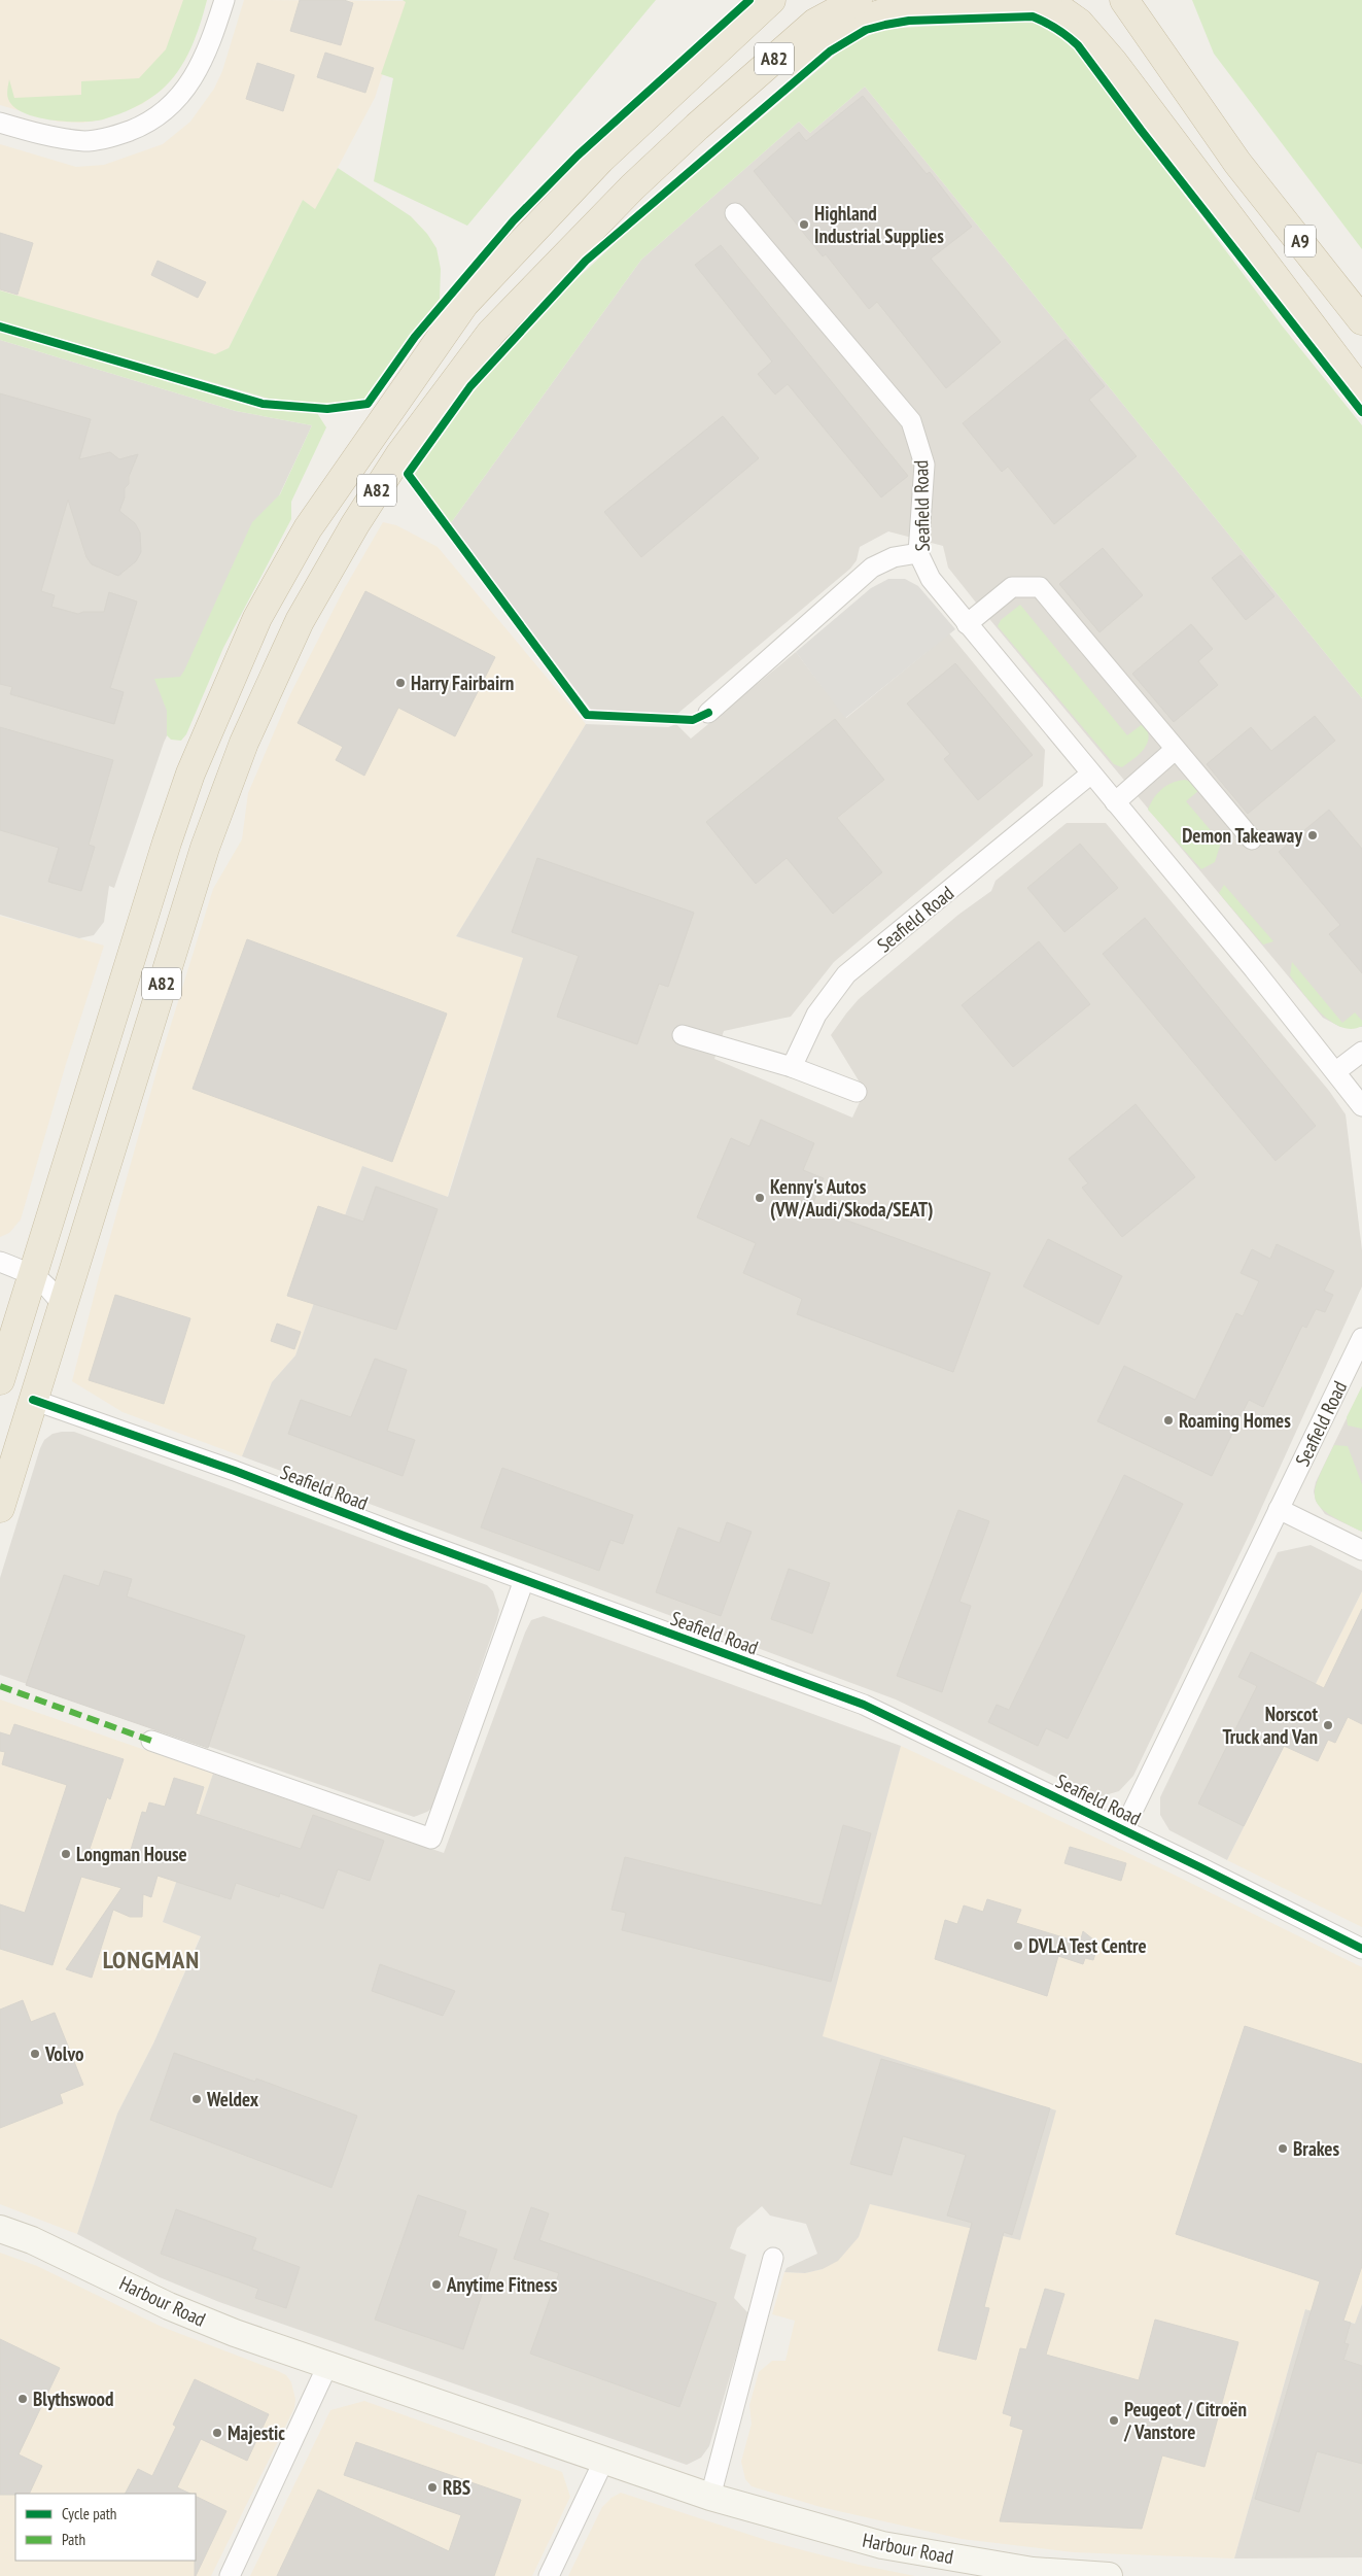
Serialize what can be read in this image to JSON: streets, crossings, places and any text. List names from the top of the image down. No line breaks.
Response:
{"streets":{"highway":["A82","A9"],"street":["Seafield Road","Harbour Road"]},"crossings":[["A82","Seafield Road"]],"districts":["LONGMAN"],"places":["Highland Industrial Supplies","Harry Fairbairn","Demon Takeaway","Kenny's Autos (VW/Audi/Skoda/SEAT)","Roaming Homes","Norscot Truck and Van","Longman House","DVLA Test Centre","Volvo","Weldex","Brakes","Anytime Fitness","Blythswood","Peugeot / Citroën / Vanstore","Majestic","RBS"],"legend":["Cycle path","Path"]}
